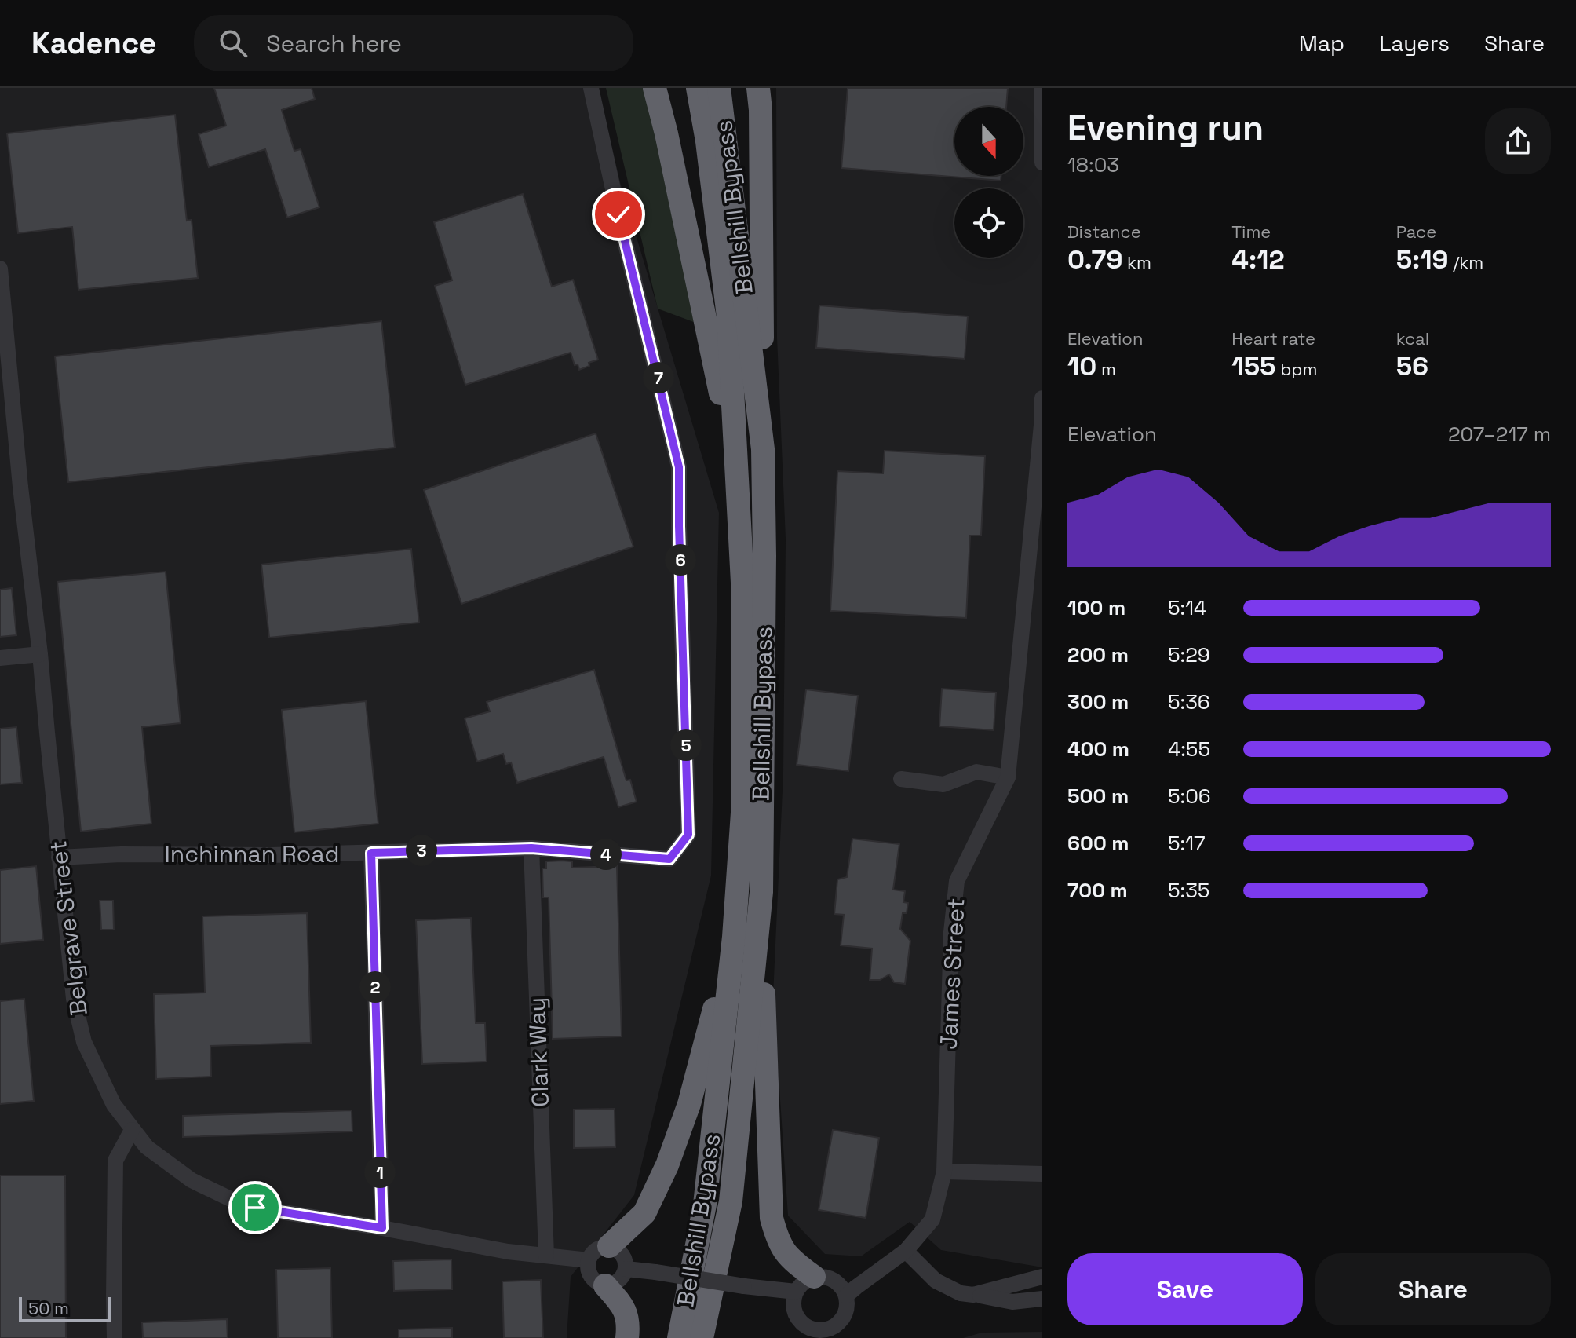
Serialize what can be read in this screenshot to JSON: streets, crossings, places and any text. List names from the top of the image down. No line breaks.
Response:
{"streets":{"highway":["Bellshill Bypass"],"street":["Inchinnan Road","Belgrave Street","James Street","Clark Way"]},"crossings":[["Inchinnan Road","Belgrave Street"],["Inchinnan Road","Clark Way"],["Belgrave Street","Clark Way"]],"scale_bar":"50 m","north":"bottom","page":{"header":"Kadence","search":"Search here","nav":["Map","Layers","Share"],"heading":["Evening run","18:03"],"stats":[["Distance","0.79 km"],["Time","4:12"],["Pace","5:19 /km"],["Elevation","10 m"],["Heart rate","155 bpm"],["kcal","56"]],"pins":["7","6","5","3","4","2","1"],"chart":["Elevation","207–217 m"],"list":[{"name":"100 m","note":"5:14"},{"name":"200 m","note":"5:29"},{"name":"300 m","note":"5:36"},{"name":"400 m","note":"4:55"},{"name":"500 m","note":"5:06"},{"name":"600 m","note":"5:17"},{"name":"700 m","note":"5:35"}],"buttons":["Save","Share"],"scale":"50 m"}}
